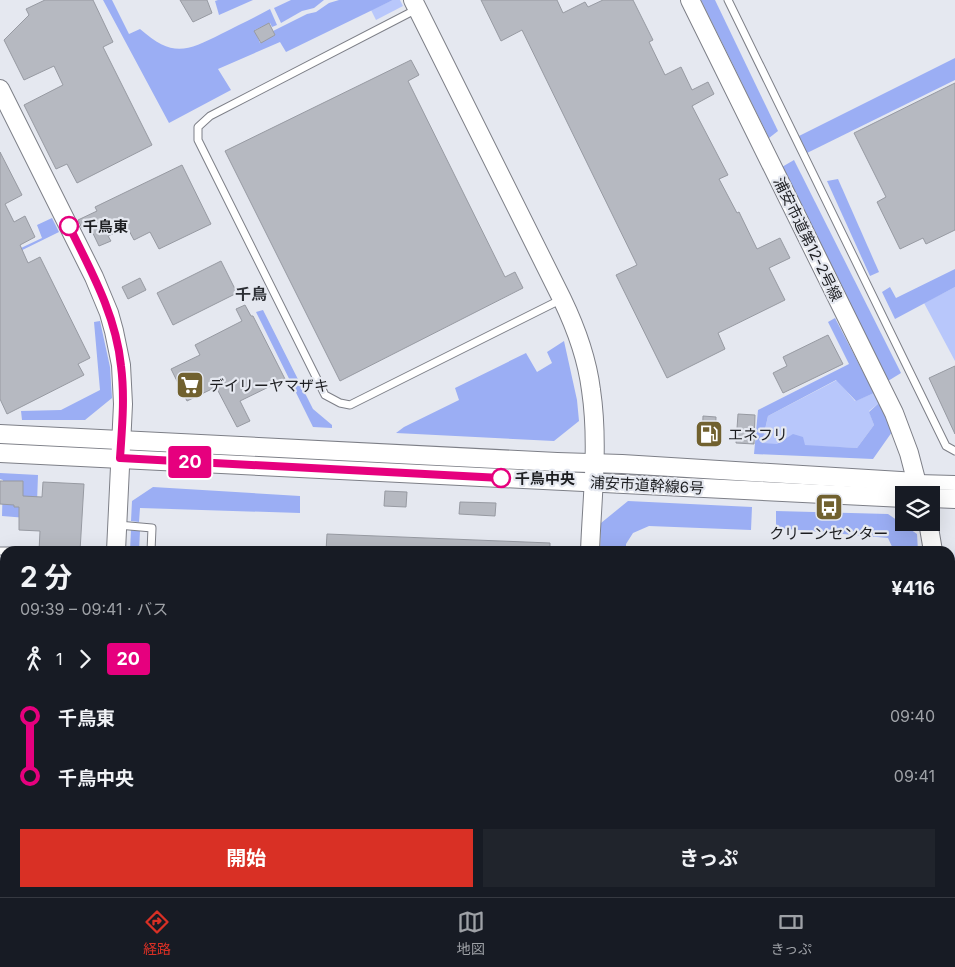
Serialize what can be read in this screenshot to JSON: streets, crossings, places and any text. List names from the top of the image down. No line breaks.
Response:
{"streets":{"street":["浦安市道第12-2号線","浦安市道幹線6号"]},"districts":["千鳥"],"places":{"other":["千鳥東","千鳥中央"],"supermarket":["デイリーヤマザキ"],"fuel station":["エネフリ"],"bus stop":["クリーンセンター"]},"lines":["bus line 20"],"page":{"on_map":"20","heading":["2 分","09:39 – 09:41 · バス","¥416"],"legs":["1","20"],"list":[{"name":"千鳥東","value":"09:40"},{"name":"千鳥中央","value":"09:41"}],"buttons":["開始","きっぷ"],"tabs":["経路","地図","きっぷ"]}}
